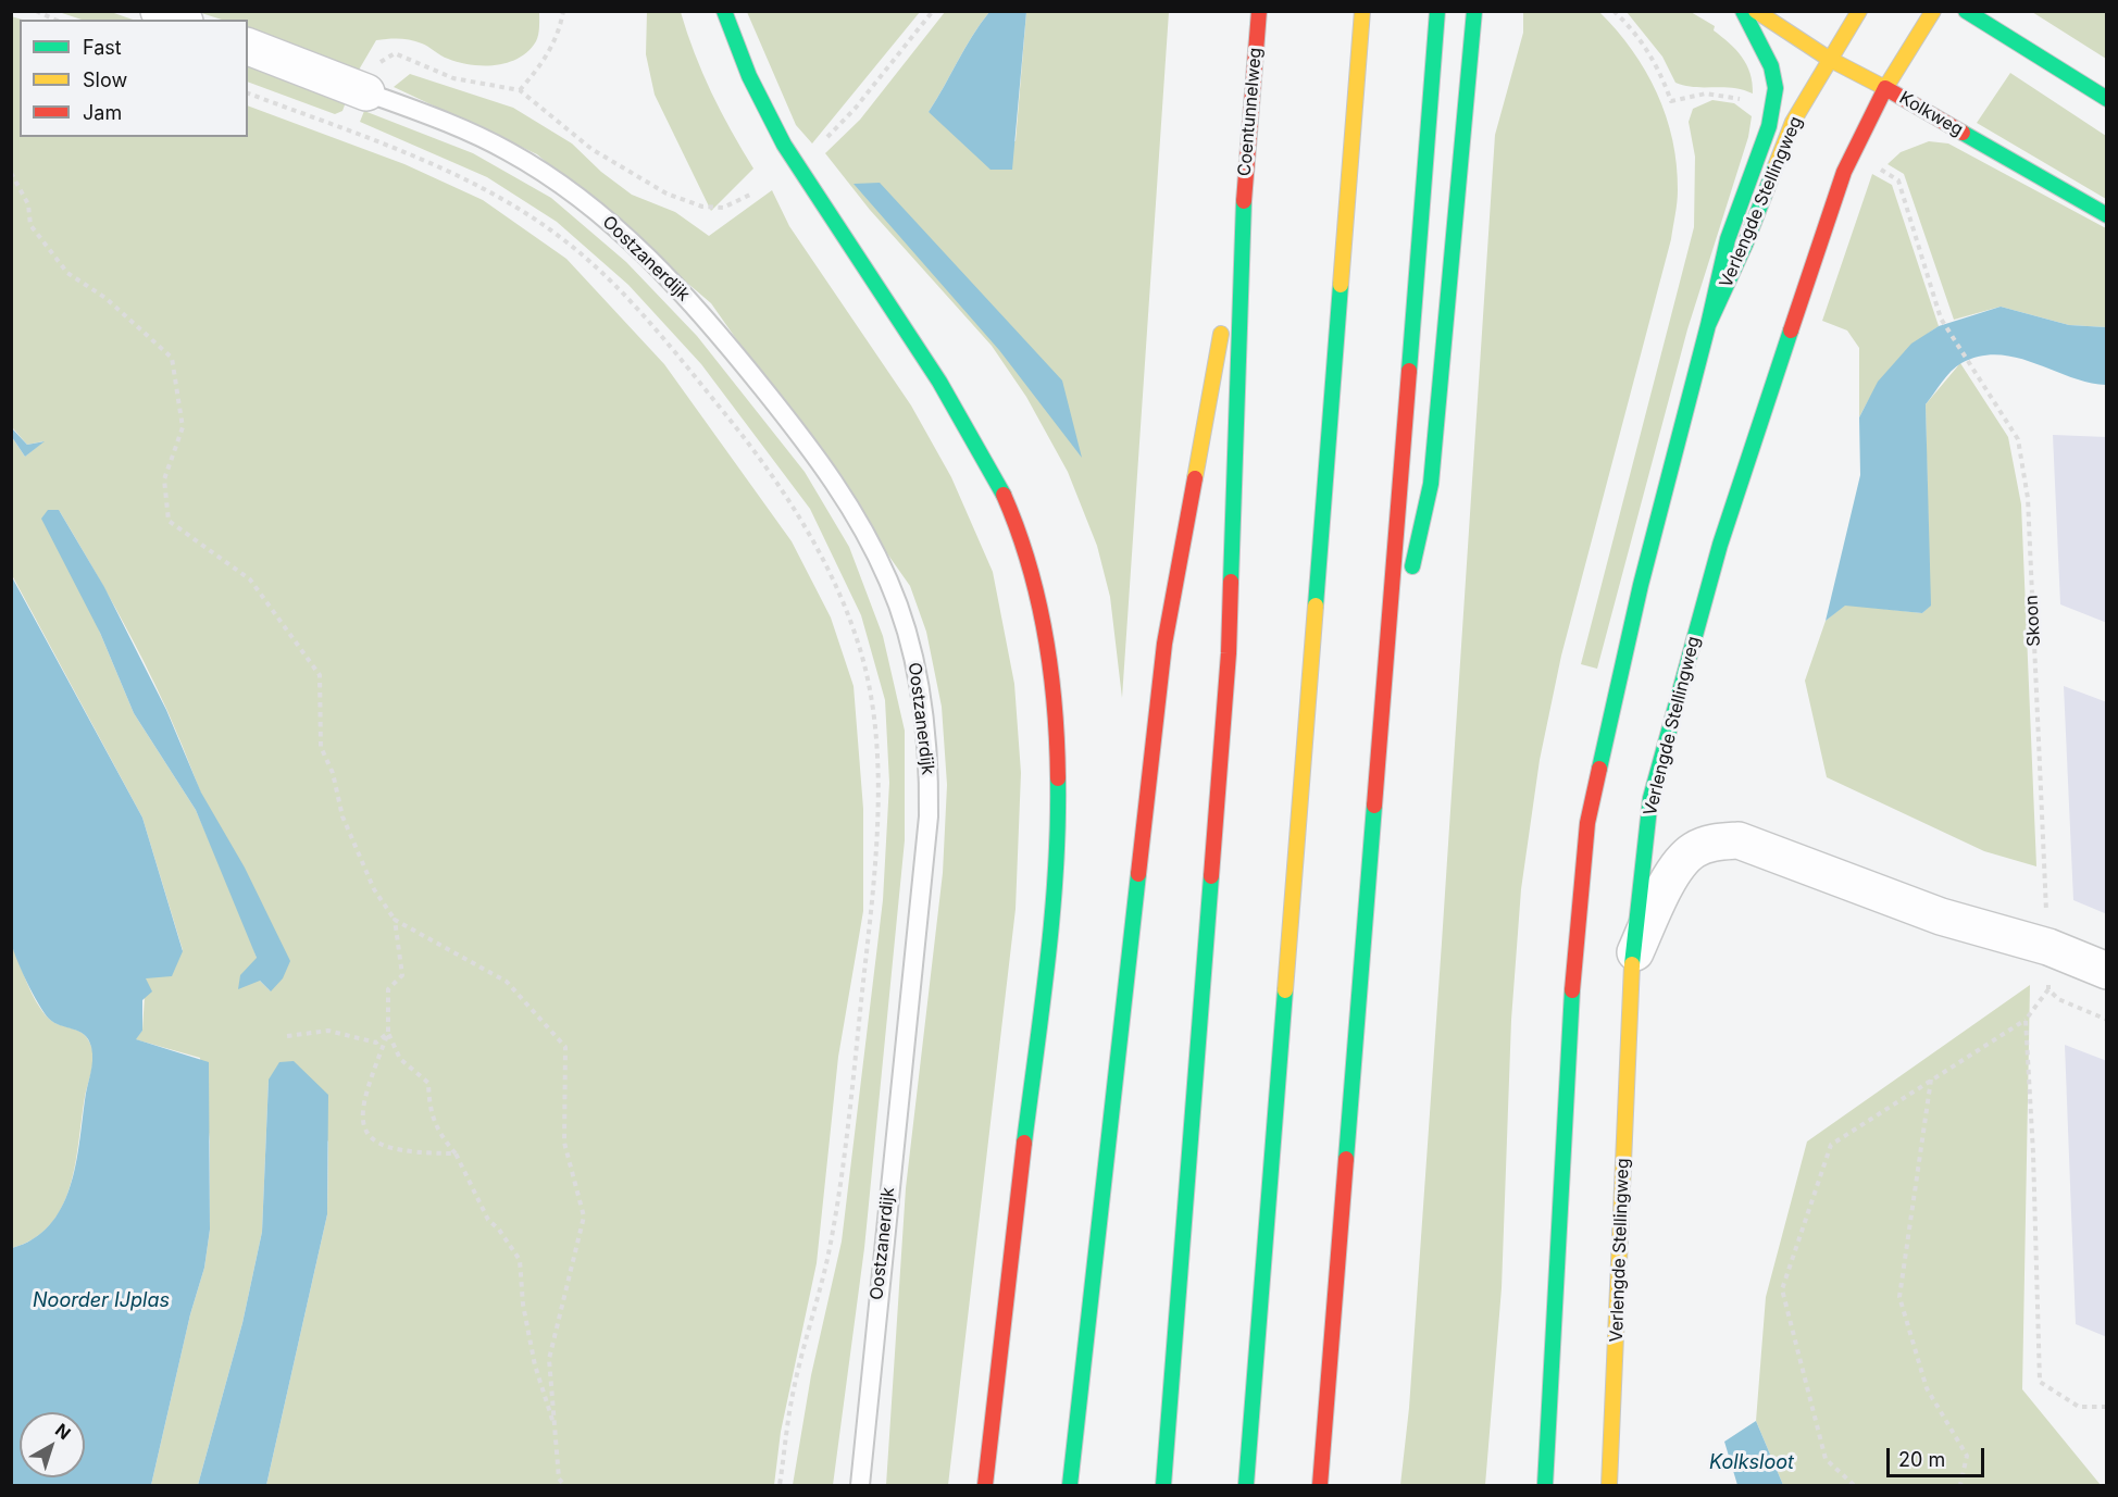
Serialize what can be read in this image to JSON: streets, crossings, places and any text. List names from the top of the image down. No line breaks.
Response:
{"streets":{"main road":["Coentunnelweg","Kolkweg","Verlengde Stellingweg"],"street":["Oostzanerdijk"],"path":["Skoon"]},"crossings":[["Kolkweg","Verlengde Stellingweg"]],"water":["Noorder IJplas","Kolksloot"],"legend":["Fast","Slow","Jam"],"scale_bar":"20 m","north":"top right"}
